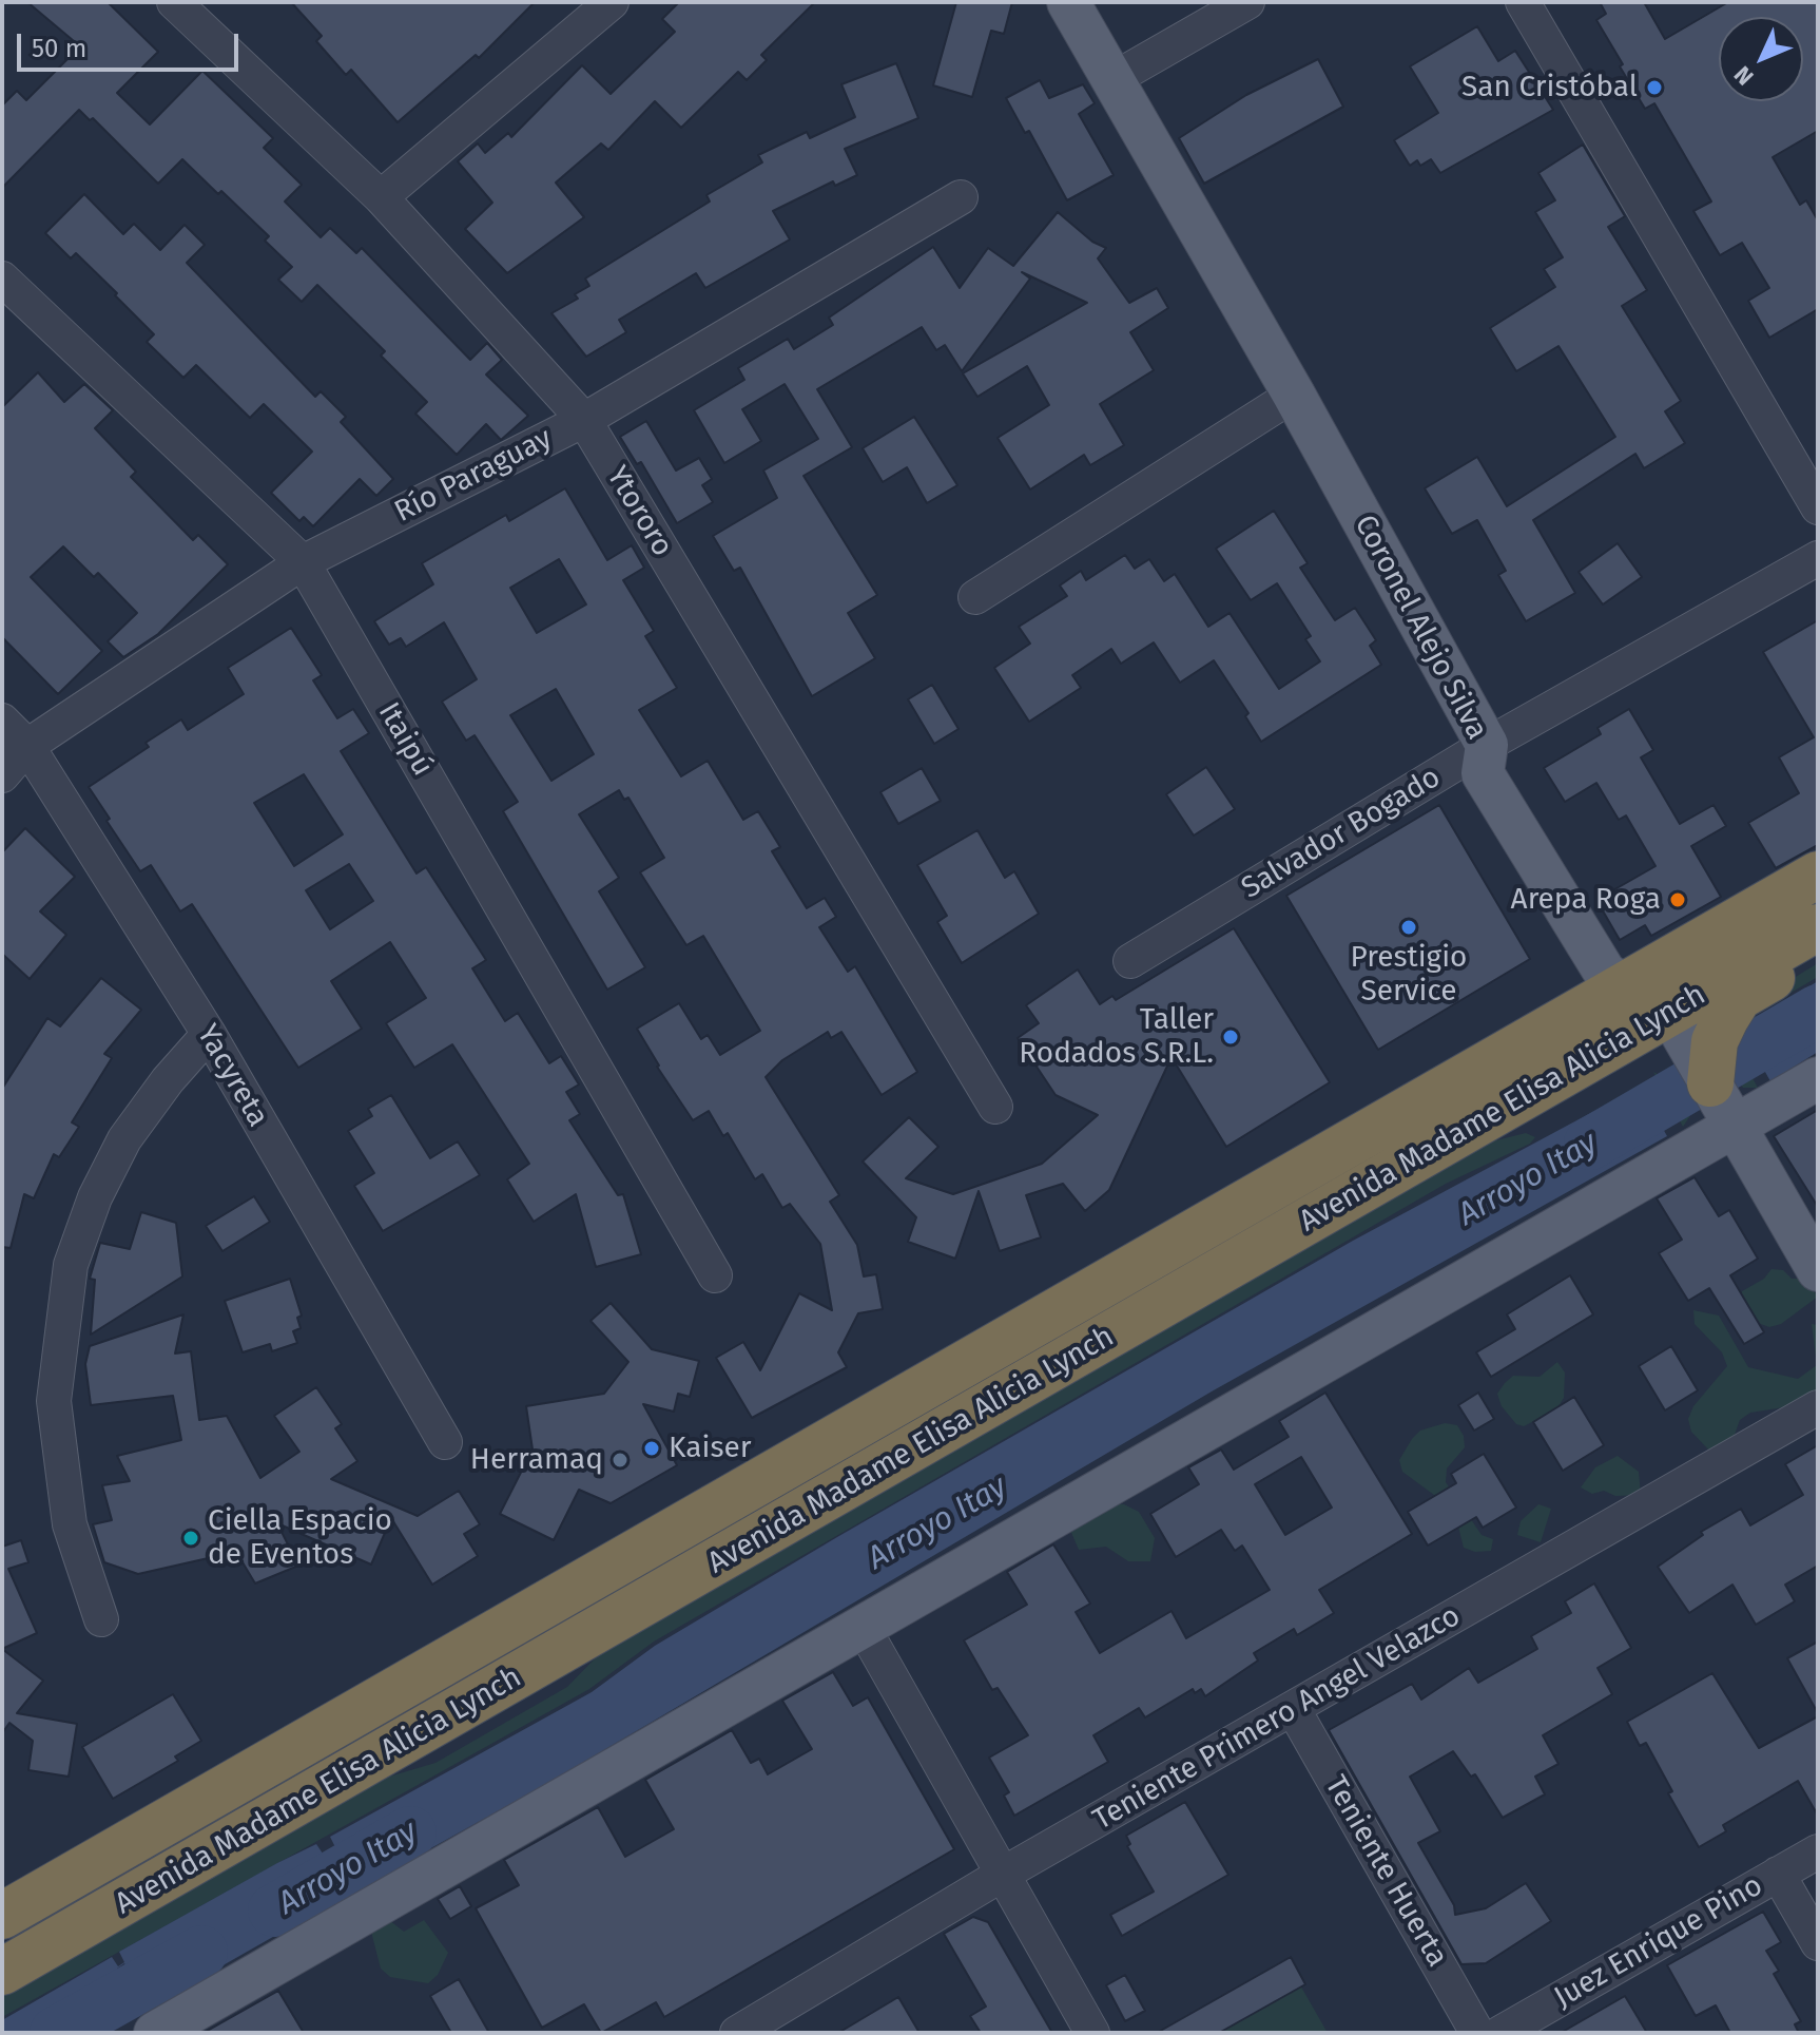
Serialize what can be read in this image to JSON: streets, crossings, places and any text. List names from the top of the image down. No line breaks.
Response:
{"streets":{"highway":["Coronel Alejo Silva","Avenida Madame Elisa Alicia Lynch"],"street":["Río Paraguay","Ytororo","Itaipú","Salvador Bogado","Yacyreta","Teniente Primero Angel Velazco","Teniente Huerta","Juez Enrique Pino"]},"crossings":[["Río Paraguay","Ytororo"],["Río Paraguay","Itaipú"],["Río Paraguay","Yacyreta"],["Coronel Alejo Silva","Salvador Bogado"],["Coronel Alejo Silva","Avenida Madame Elisa Alicia Lynch"],["Teniente Primero Angel Velazco","Teniente Huerta"]],"water":["Arroyo Itay"],"places":["San Cristóbal","Arepa Roga","Prestigio Service","Taller Rodados S.R.L.","Kaiser","Herramaq","Ciella Espacio de Eventos"],"scale_bar":"50 m","north":"bottom left"}
